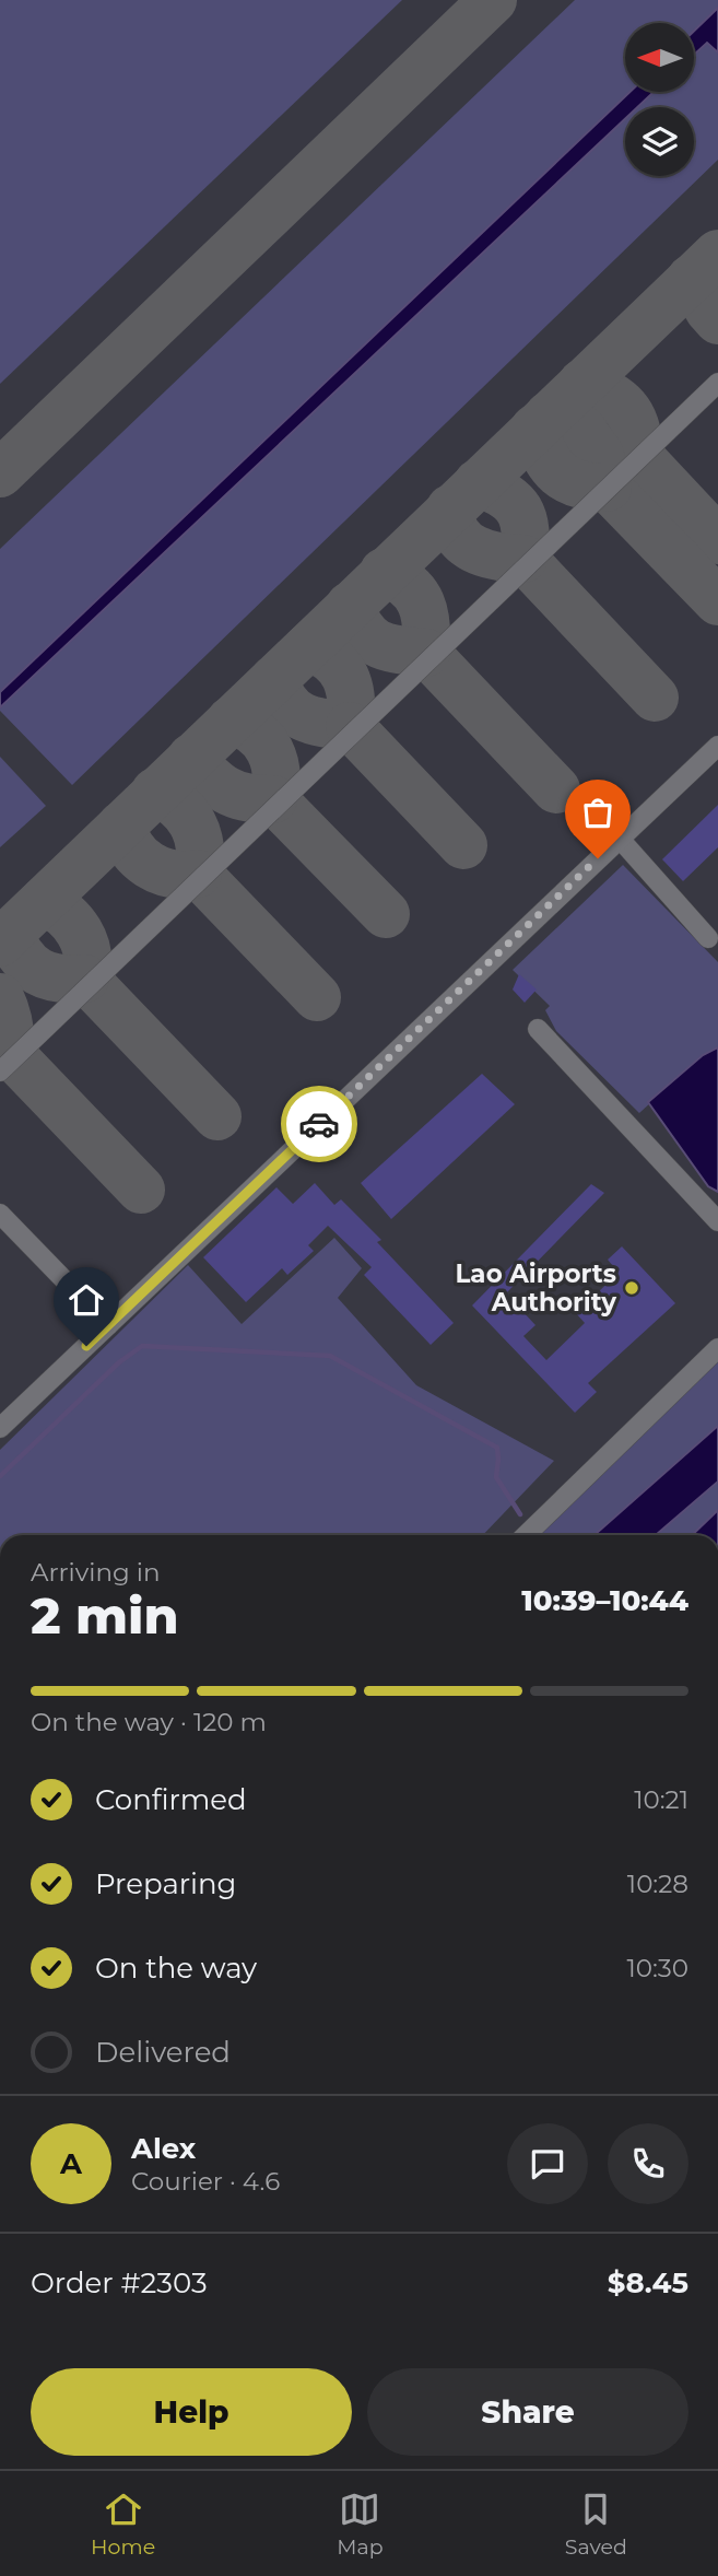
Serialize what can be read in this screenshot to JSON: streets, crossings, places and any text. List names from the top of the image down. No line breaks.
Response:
{"places":["Lao Airports Authority"],"north":"left","page":{"heading":["2 min","Arriving in","10:39–10:44"],"panel":["Alex","Courier · 4.6","Order #2303","$8.45"],"bar":"On the way · 120 m","list":[["Confirmed","10:21"],["Preparing","10:28"],["On the way","10:30"],"Delivered"],"round":"A","buttons":["Help","Share"],"tabs":["Home","Map","Saved"]}}
